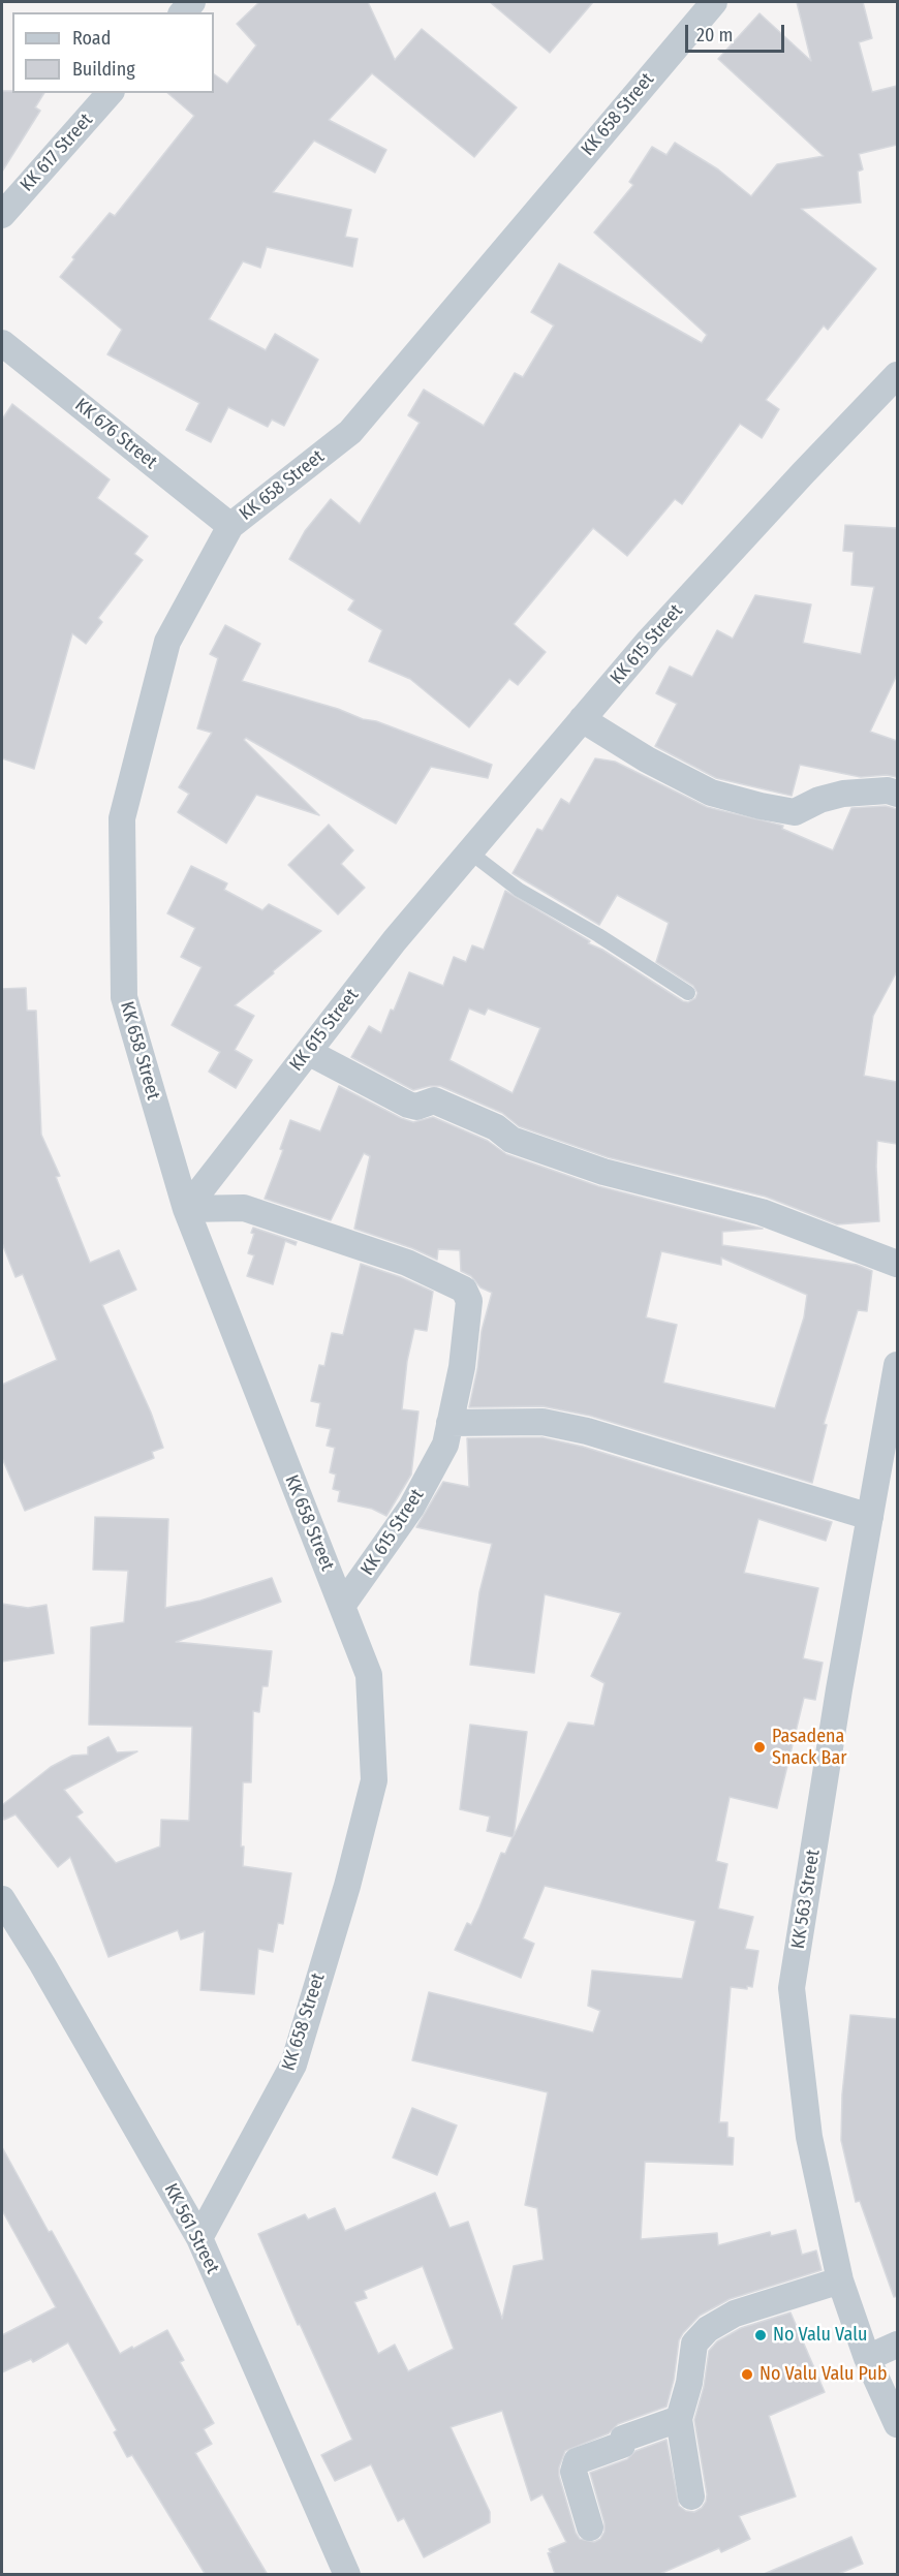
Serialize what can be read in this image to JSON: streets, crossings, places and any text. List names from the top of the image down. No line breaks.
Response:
{"streets":{"street":["KK 658 Street","KK 617 Street","KK 676 Street","KK 615 Street","KK 563 Street","KK 561 Street"]},"crossings":[["KK 658 Street","KK 676 Street"],["KK 658 Street","KK 615 Street"],["KK 658 Street","KK 561 Street"]],"places":["Pasadena Snack Bar","No Valu Valu","No Valu Valu Pub"],"legend":["Road","Building"],"scale_bar":"20 m"}
